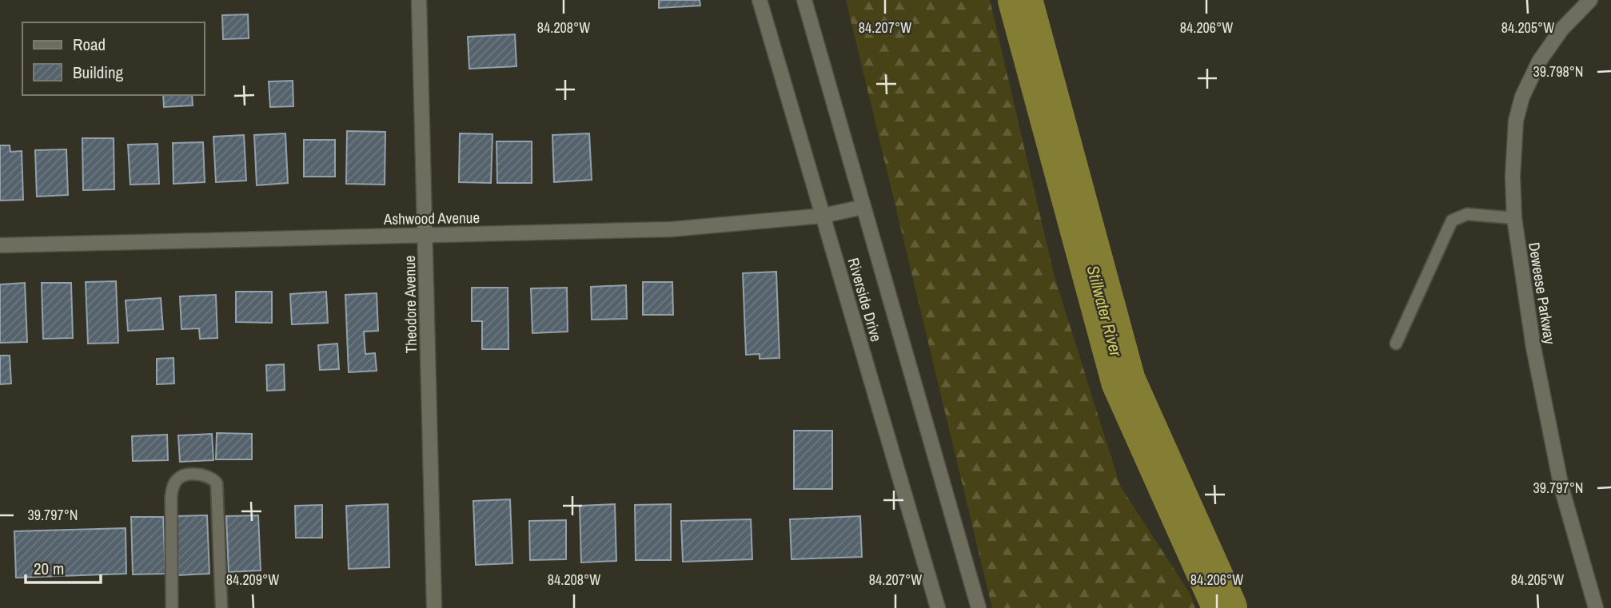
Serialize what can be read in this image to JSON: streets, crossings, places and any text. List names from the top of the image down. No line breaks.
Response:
{"streets":{"street":["Ashwood Avenue","Deweese Parkway","Riverside Drive","Theodore Avenue"]},"crossings":[["Ashwood Avenue","Riverside Drive"],["Ashwood Avenue","Theodore Avenue"]],"water":["Stillwater River"],"legend":["Road","Building"],"scale_bar":"20 m","coordinates":["84.208°W","84.207°W","84.206°W","84.205°W","39.798°N","39.797°N","84.209°W"]}
